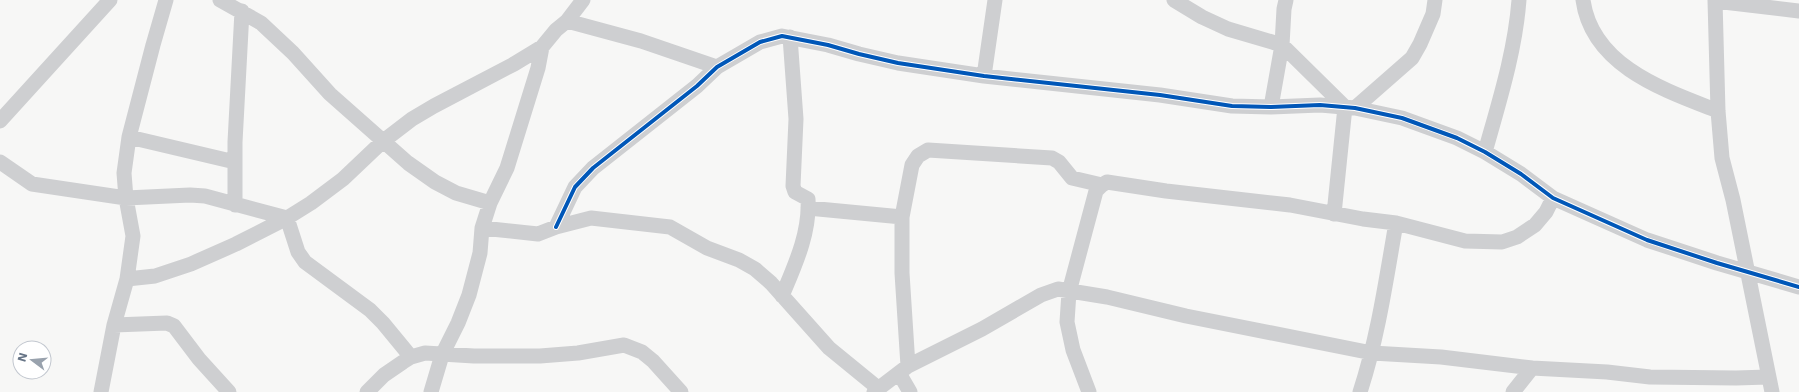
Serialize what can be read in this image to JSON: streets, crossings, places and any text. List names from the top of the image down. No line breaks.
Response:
{"north":"left"}
